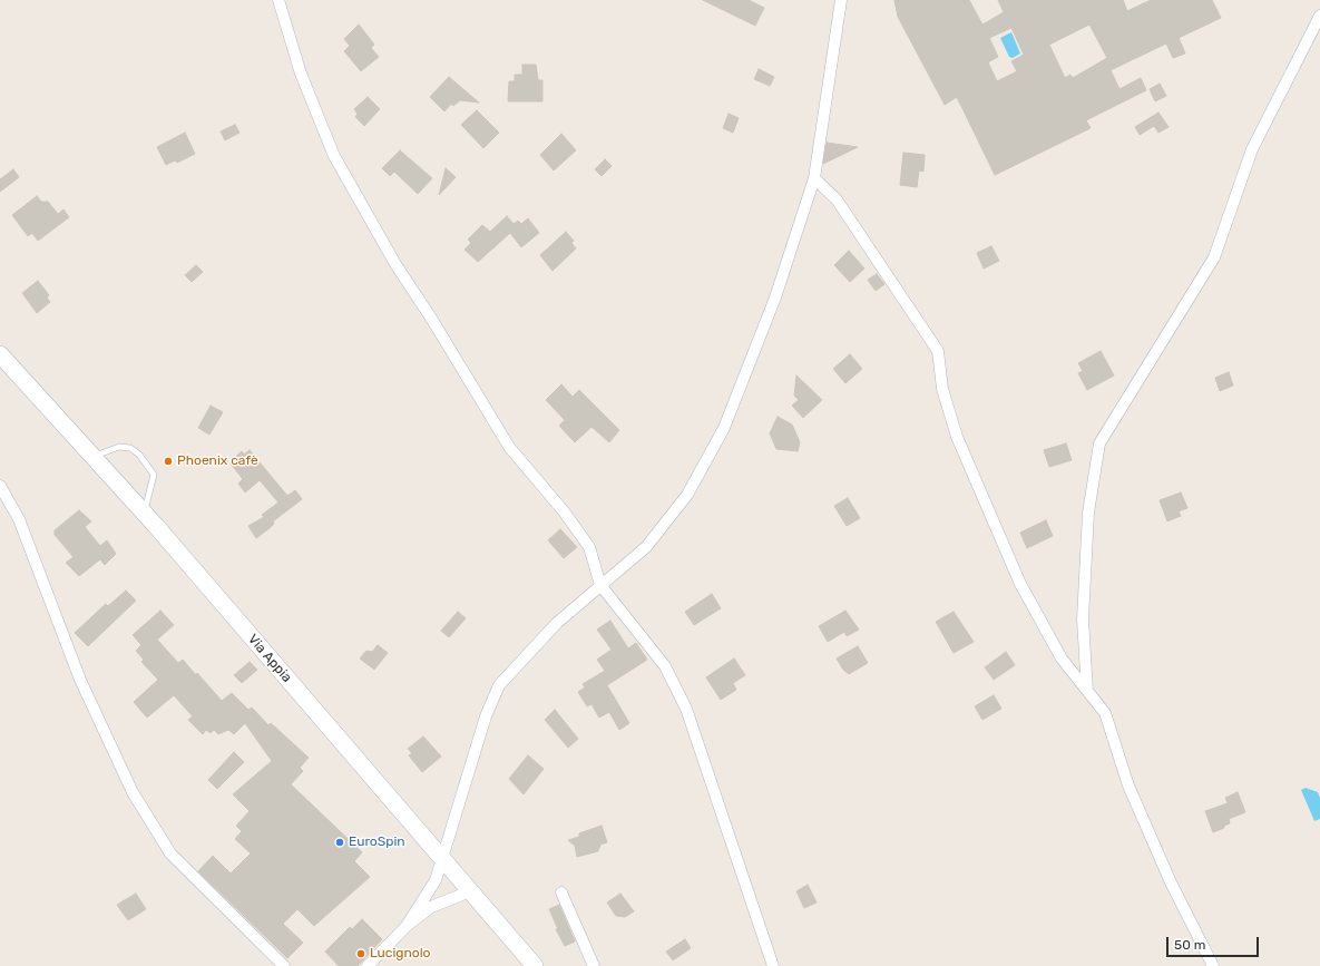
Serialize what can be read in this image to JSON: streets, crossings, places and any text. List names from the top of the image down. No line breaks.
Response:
{"streets":{"main road":["Via Appia"]},"places":["Phoenix cafè","EuroSpin","Lucignolo"],"scale_bar":"50 m"}
